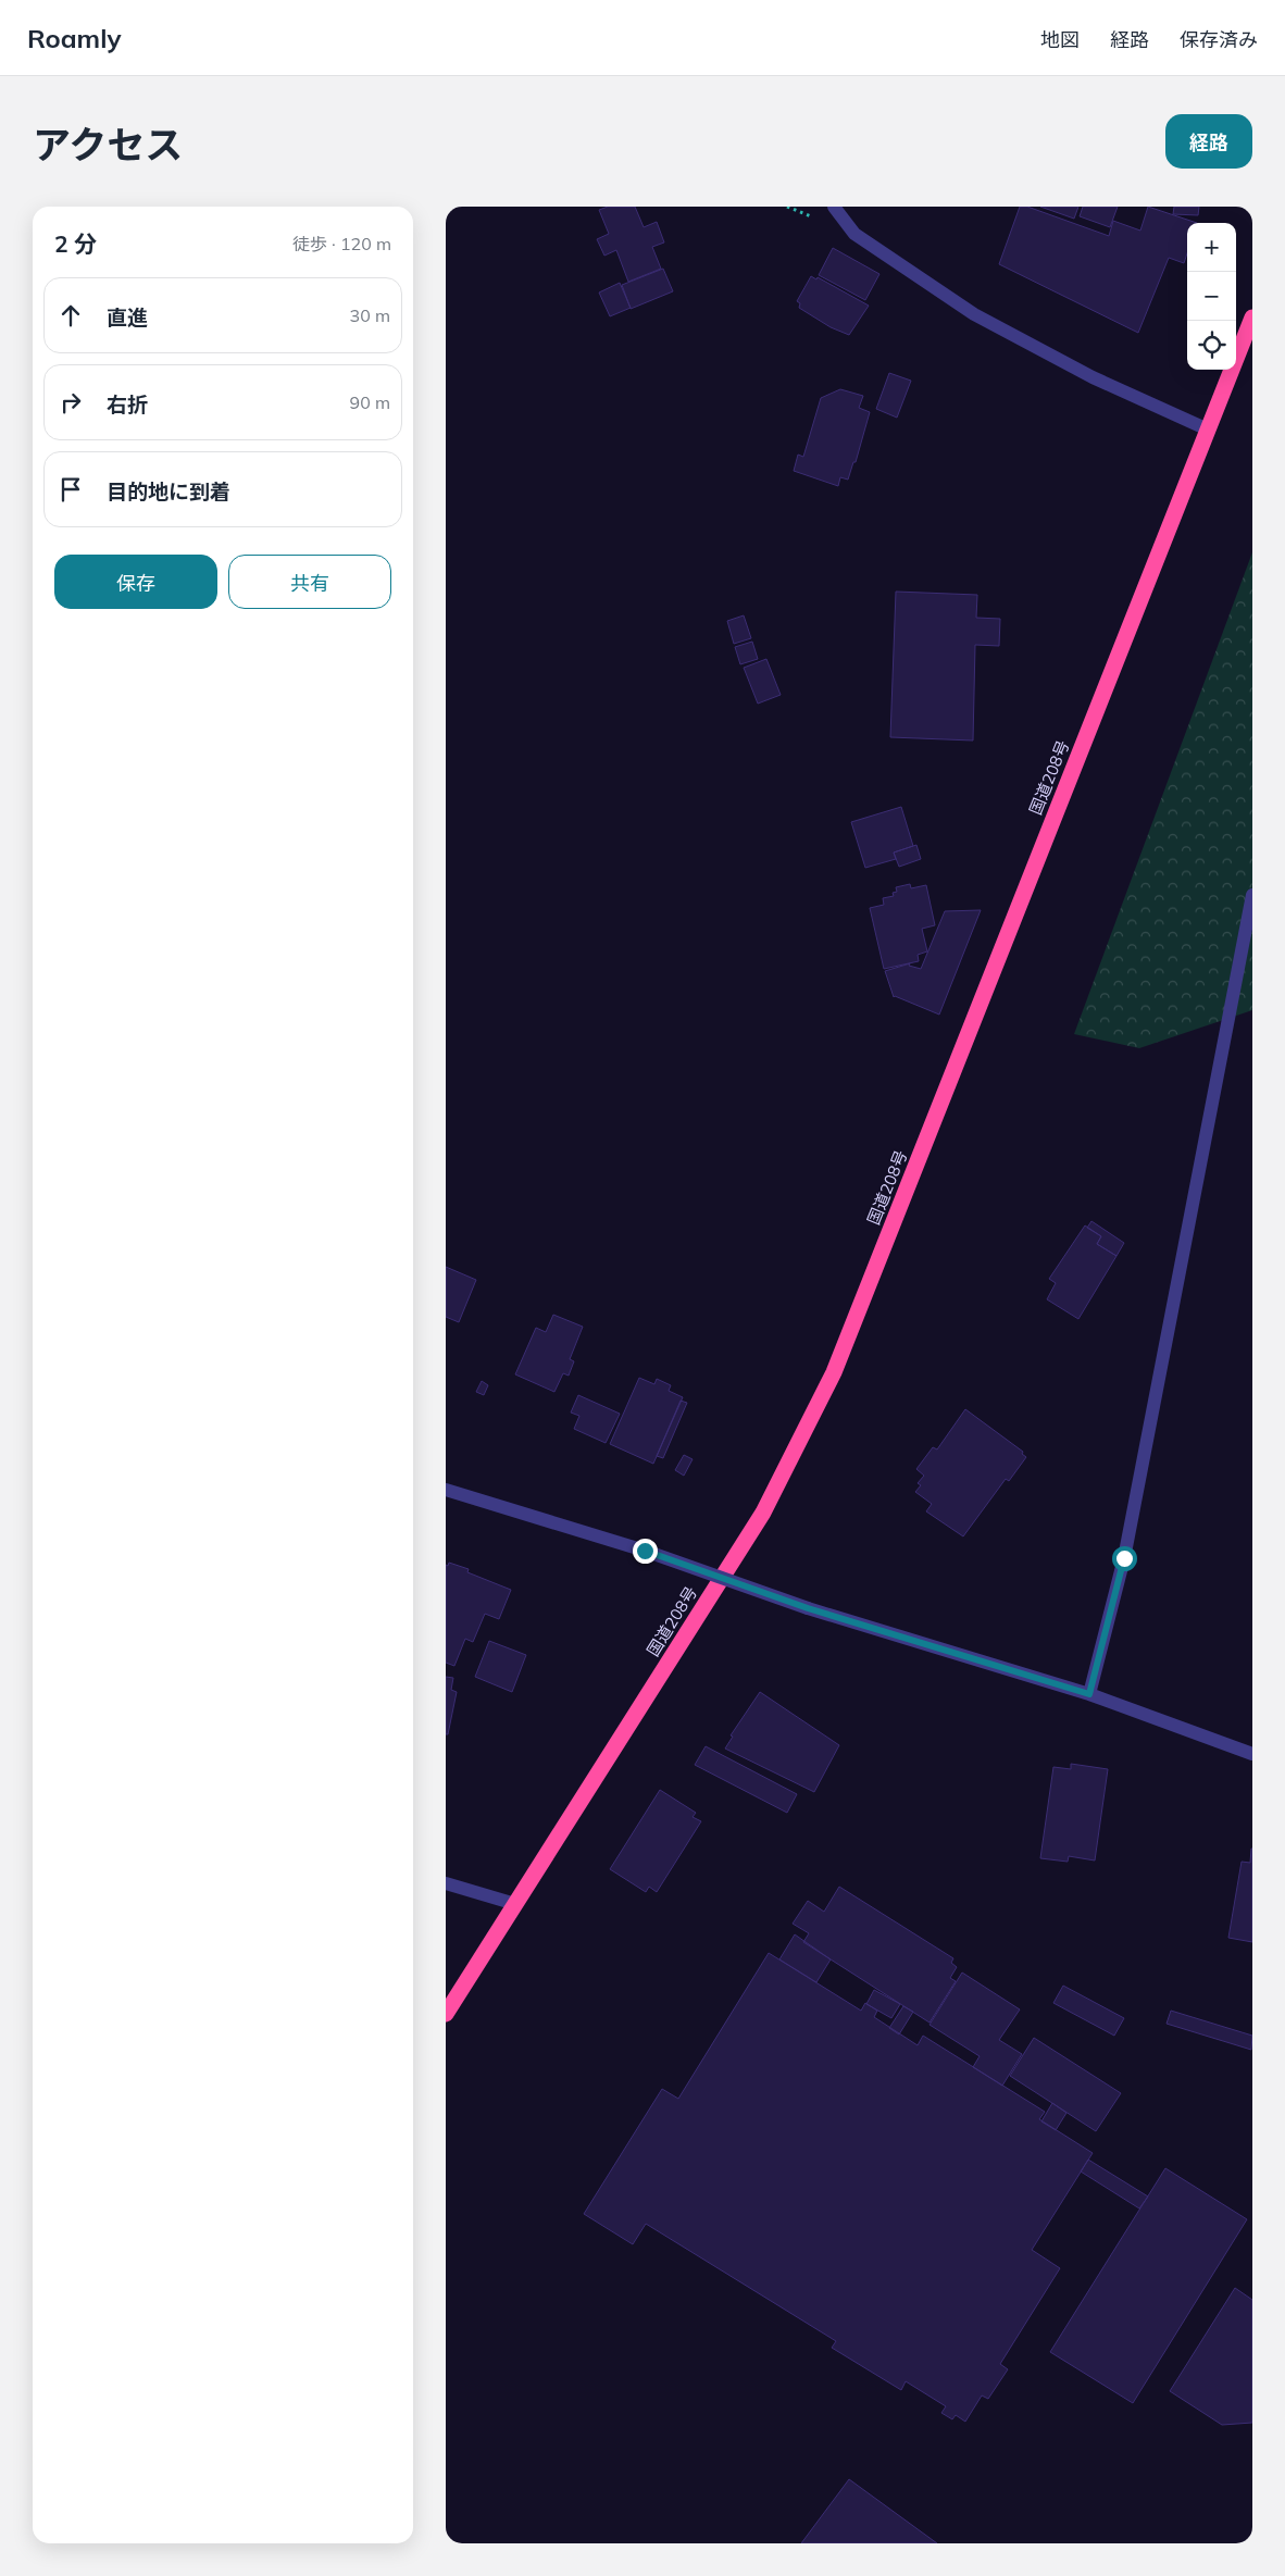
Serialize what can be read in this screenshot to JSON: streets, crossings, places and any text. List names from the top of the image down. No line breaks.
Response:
{"streets":{"highway":["国道208号"]},"page":{"header":"Roamly","nav":["地図","経路","保存済み"],"title":"アクセス","buttons":["経路",["保存","共有"]],"heading":["2 分","徒歩 · 120 m"],"map_buttons":["+","−"],"list":[["直進","30 m"],["右折","90 m"],"目的地に到着"]}}
